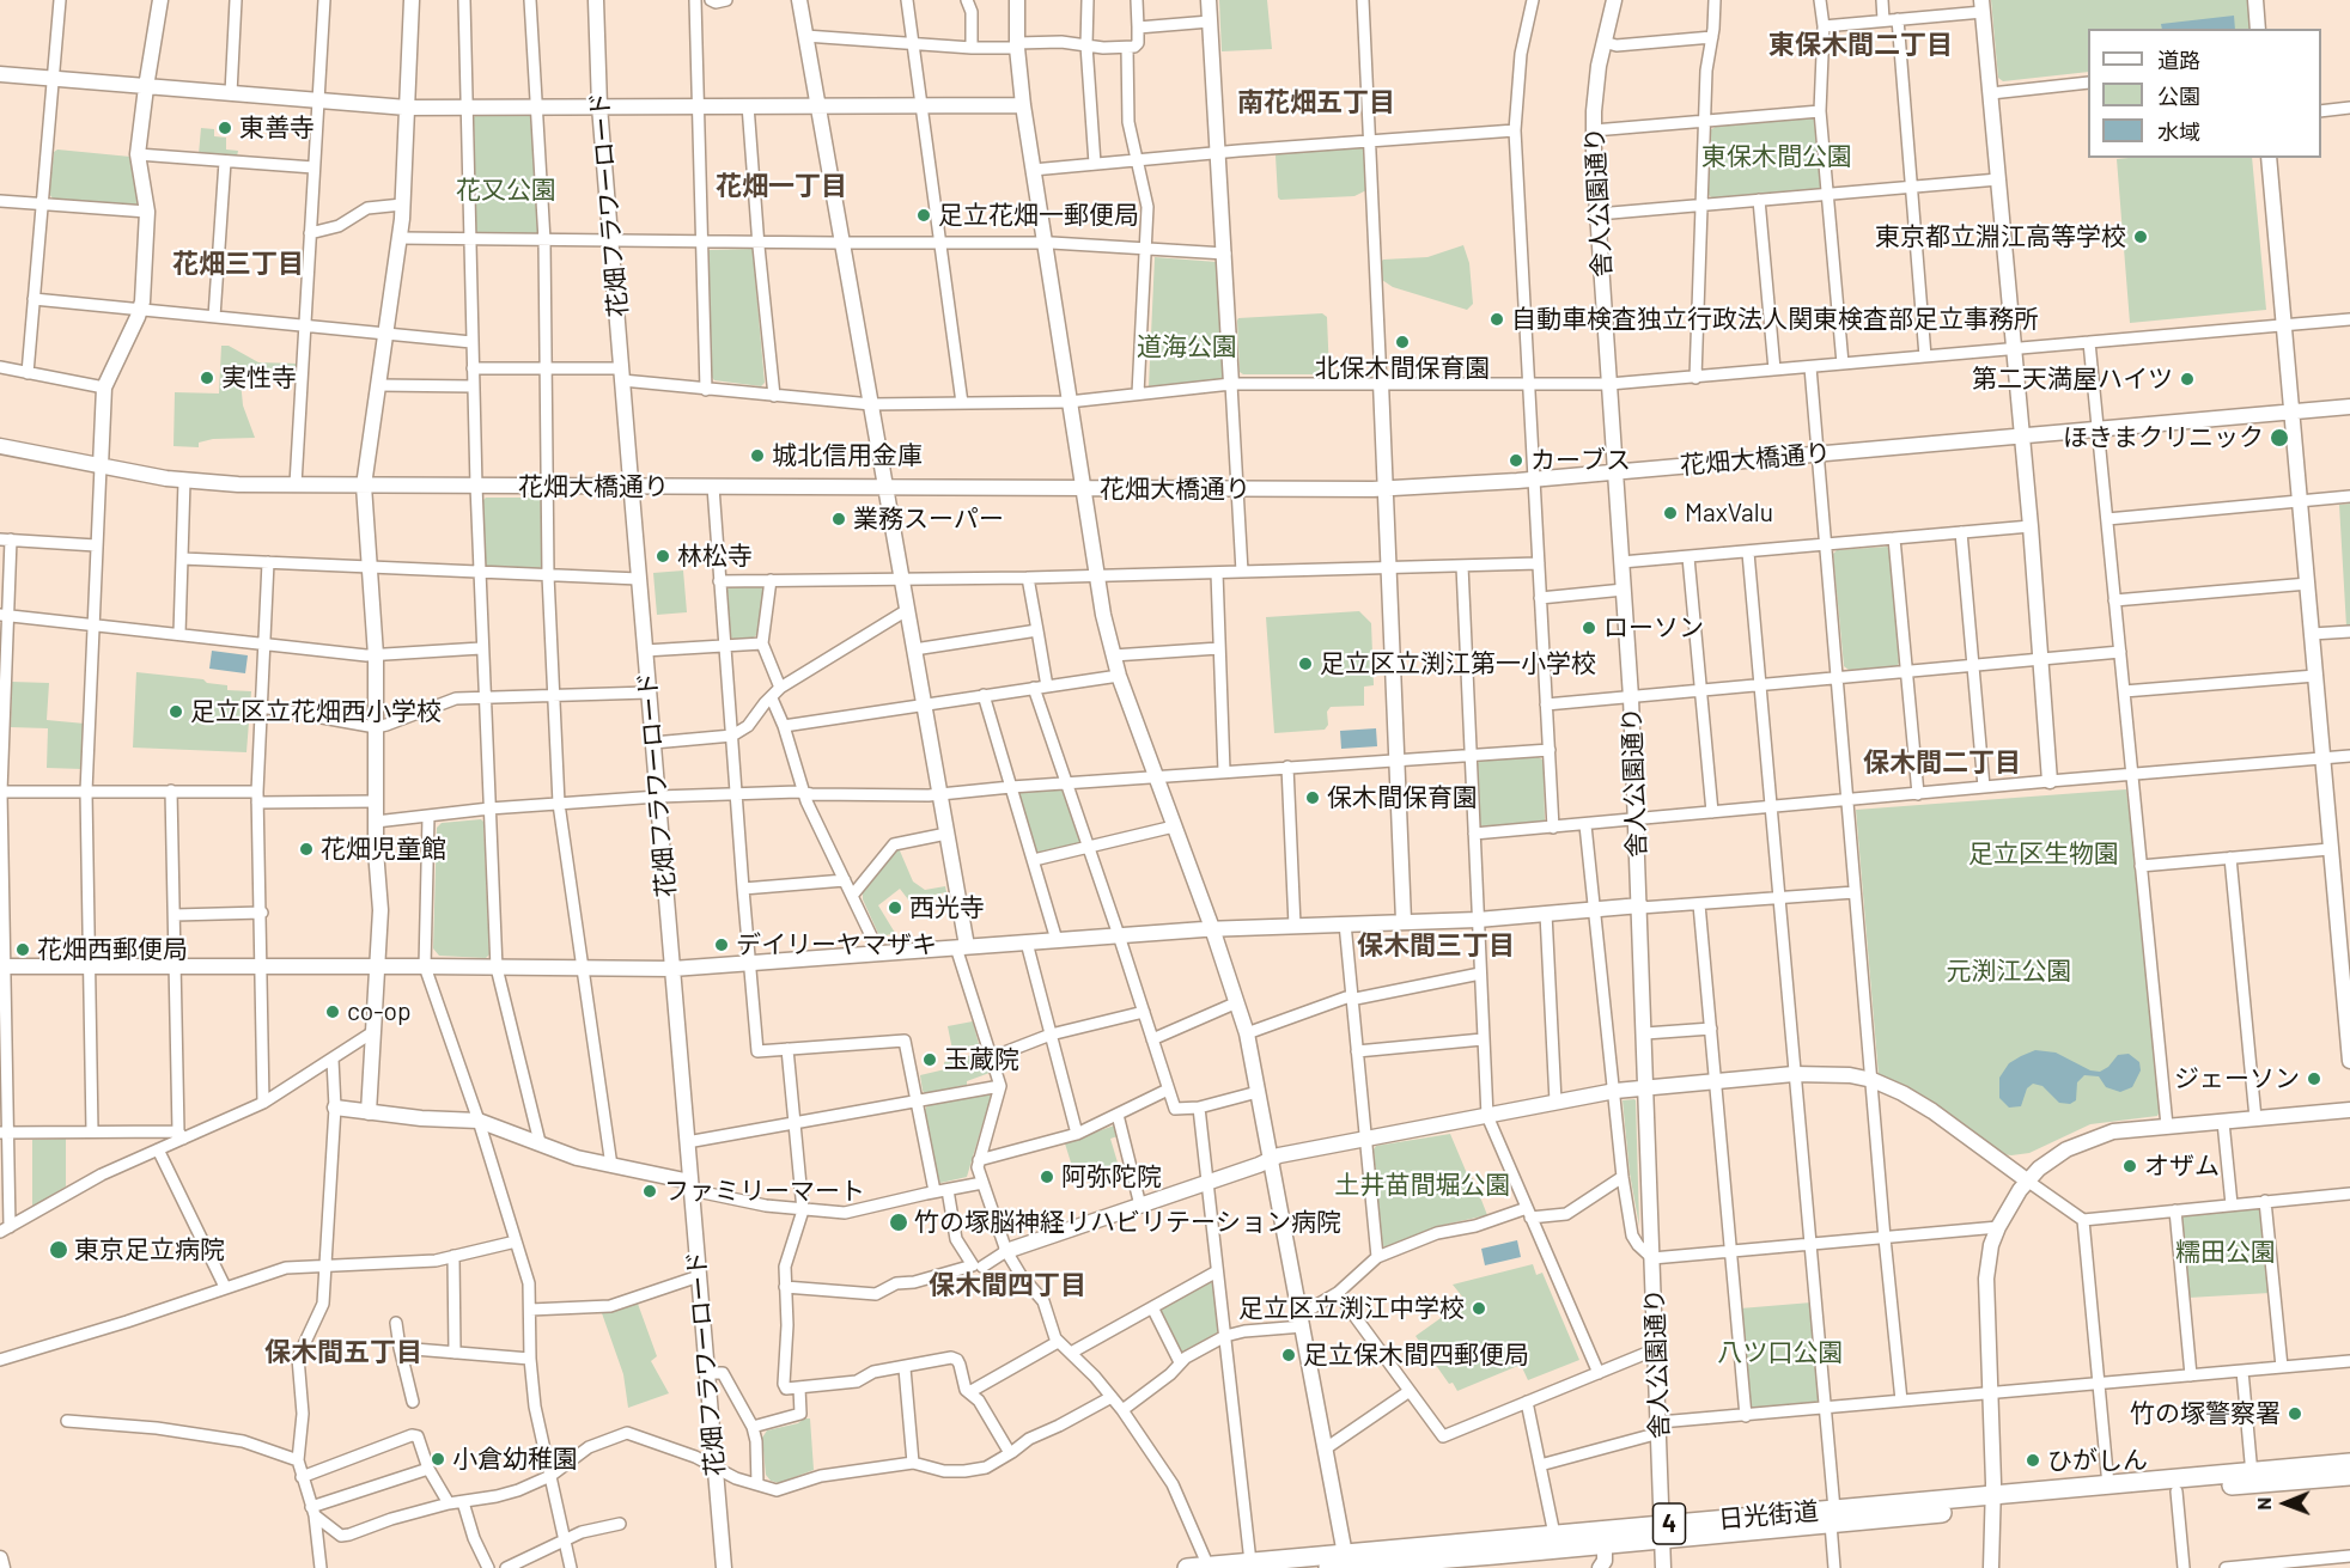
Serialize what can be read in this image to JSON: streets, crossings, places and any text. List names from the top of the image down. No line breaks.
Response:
{"streets":{"highway":["日光街道","4"],"street":["舎人公園通り","花畑フラワーロード","花畑大橋通り"]},"crossings":[["舎人公園通り","花畑大橋通り"],["舎人公園通り","日光街道"],["花畑フラワーロード","花畑大橋通り"]],"districts":["東保木間二丁目","南花畑五丁目","花畑一丁目","花畑三丁目","保木間二丁目","保木間三丁目","保木間四丁目","保木間五丁目"],"parks":["東保木間公園","花又公園","道海公園","足立区生物園","元渕江公園","土井苗間堀公園","糯田公園","八ツ口公園"],"places":["東善寺","足立花畑一郵便局","東京都立淵江高等学校","自動車検査独立行政法人関東検査部足立事務所","北保木間保育園","実性寺","第二天満屋ハイツ","ほきまクリニック","城北信用金庫","カーブス","MaxValu","業務スーパー","林松寺","ローソン","足立区立渕江第一小学校","足立区立花畑西小学校","保木間保育園","花畑児童館","西光寺","デイリーヤマザキ","花畑西郵便局","co-op","玉蔵院","ジェーソン","オザム","阿弥陀院","ファミリーマート","竹の塚脳神経リハビリテーション病院","東京足立病院","足立区立渕江中学校","足立保木間四郵便局","竹の塚警察署","小倉幼稚園","ひがしん"],"legend":["道路","公園","水域"],"north":"left"}
